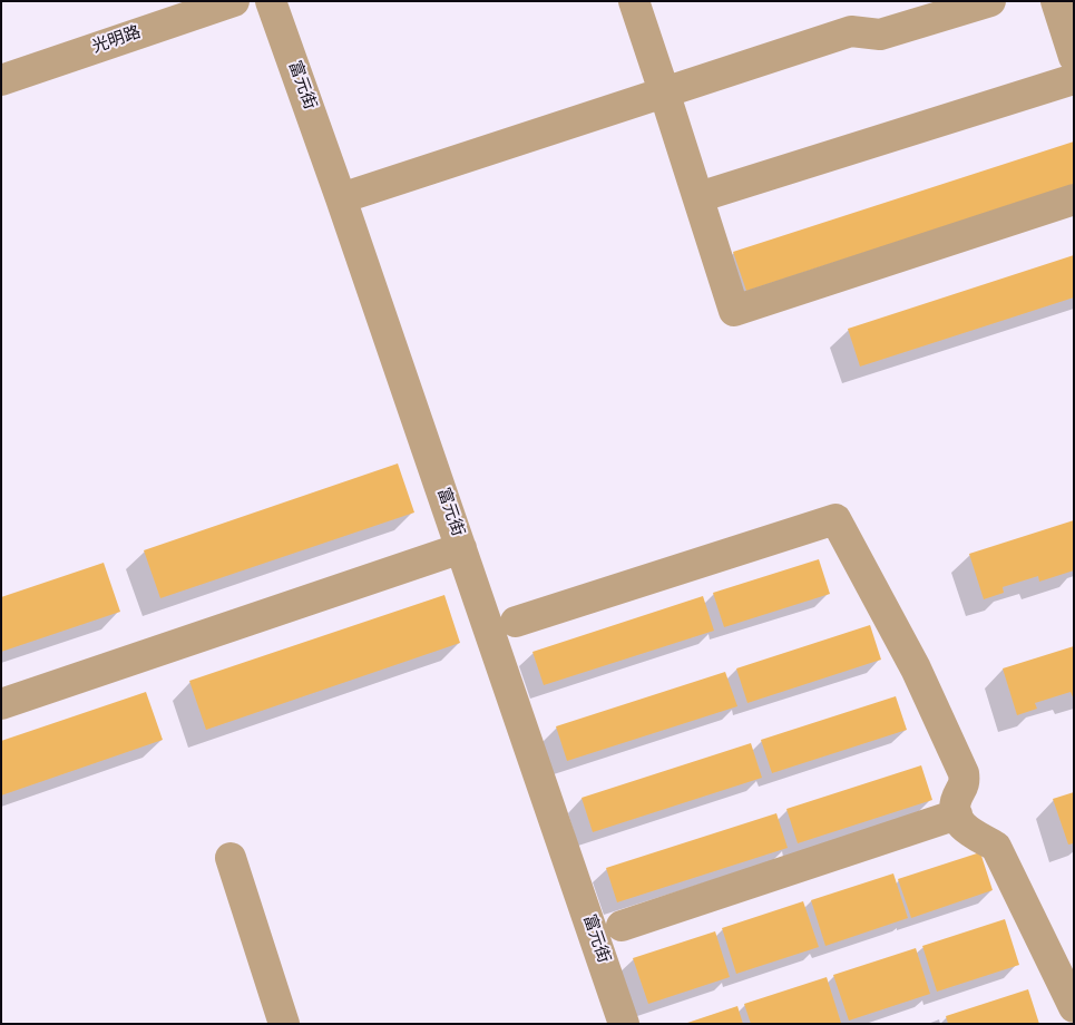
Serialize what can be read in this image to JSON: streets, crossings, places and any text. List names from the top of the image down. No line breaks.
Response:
{"streets":{"street":["光明路","富元街"]}}
